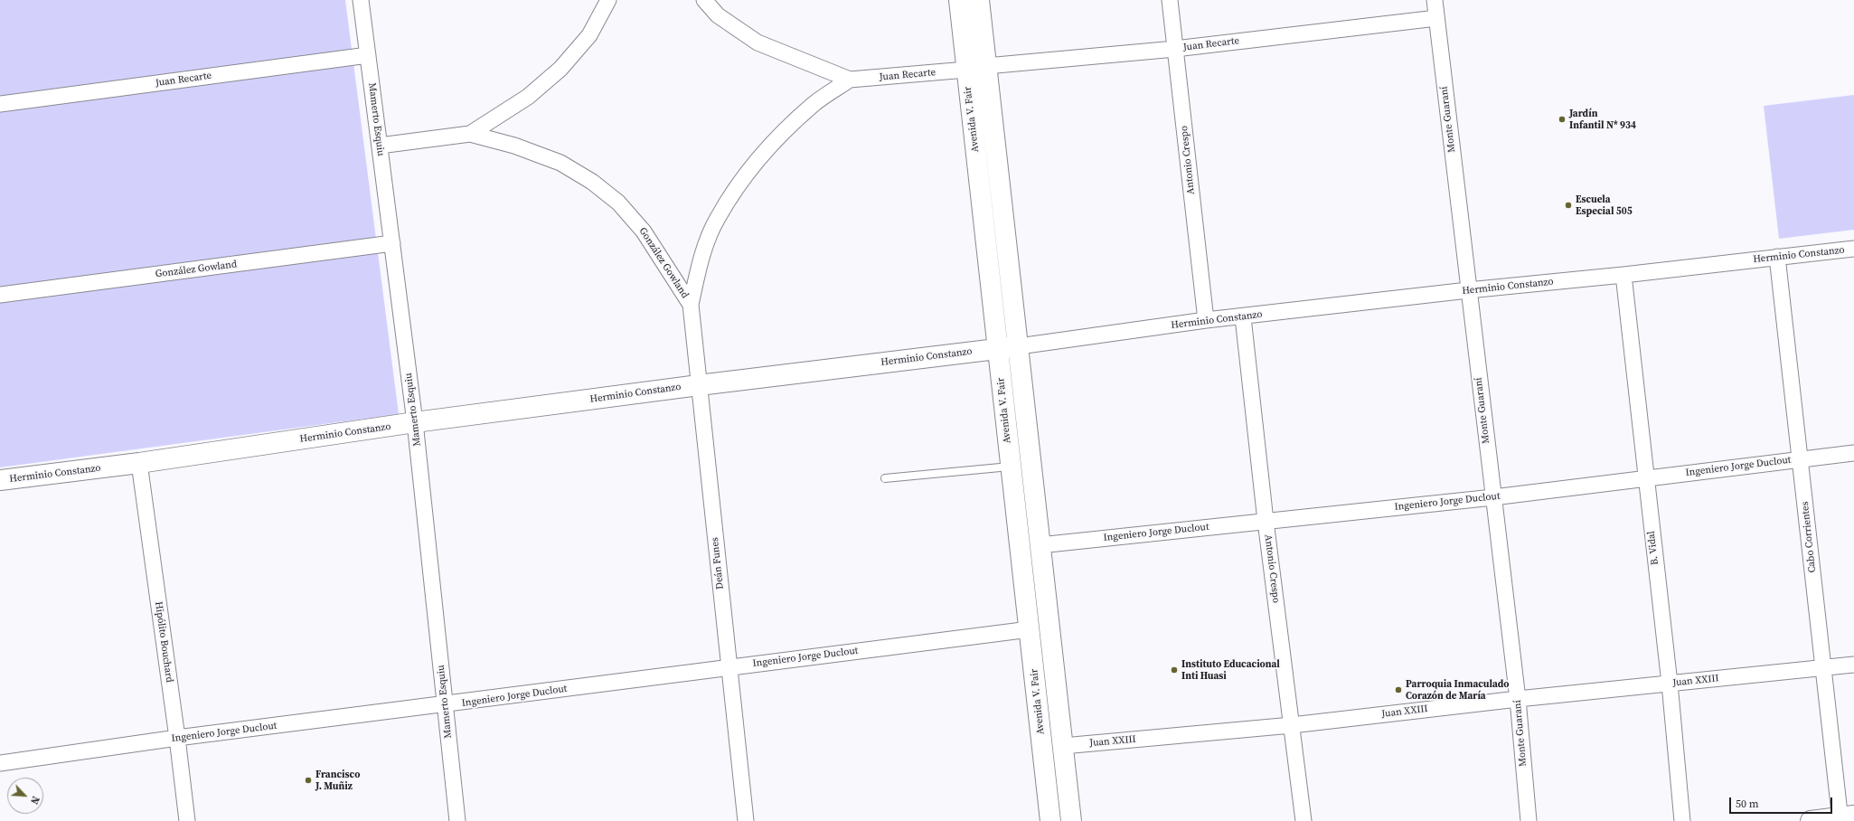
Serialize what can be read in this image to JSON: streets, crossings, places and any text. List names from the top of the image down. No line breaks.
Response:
{"streets":{"main road":["Avenida V. Fair","Herminio Constanzo"],"street":["Juan Recarte","Mamerto Esquiu","Monte Guaraní","Antonio Crespo","González Gowland","Ingeniero Jorge Duclout","Cabo Corrientes","B. Vidal","Deán Funes","Hipólito Bouchard","Juan XXIII"]},"crossings":[["Juan Recarte","Mamerto Esquiu"],["Juan Recarte","Avenida V. Fair"],["Juan Recarte","Monte Guaraní"],["Juan Recarte","Antonio Crespo"],["Juan Recarte","González Gowland"],["Mamerto Esquiu","Herminio Constanzo"],["Mamerto Esquiu","González Gowland"],["Mamerto Esquiu","Ingeniero Jorge Duclout"],["Avenida V. Fair","Herminio Constanzo"],["Avenida V. Fair","Ingeniero Jorge Duclout"],["Avenida V. Fair","Juan XXIII"],["Monte Guaraní","Herminio Constanzo"],["Monte Guaraní","Ingeniero Jorge Duclout"],["Monte Guaraní","Juan XXIII"],["Antonio Crespo","Herminio Constanzo"],["Antonio Crespo","Ingeniero Jorge Duclout"],["Antonio Crespo","Juan XXIII"],["Herminio Constanzo","Cabo Corrientes"],["Herminio Constanzo","B. Vidal"],["Herminio Constanzo","Deán Funes"],["Herminio Constanzo","Hipólito Bouchard"],["González Gowland","Deán Funes"],["Ingeniero Jorge Duclout","Cabo Corrientes"],["Ingeniero Jorge Duclout","B. Vidal"],["Ingeniero Jorge Duclout","Deán Funes"],["Ingeniero Jorge Duclout","Hipólito Bouchard"],["Cabo Corrientes","Juan XXIII"],["B. Vidal","Juan XXIII"]],"places":["Jardín Infantil N* 934","Escuela Especial 505","Instituto Educacional Inti Huasi","Parroquia Inmaculado Corazón de María","Francisco J. Muñiz"],"scale_bar":"50 m","north":"bottom right"}
